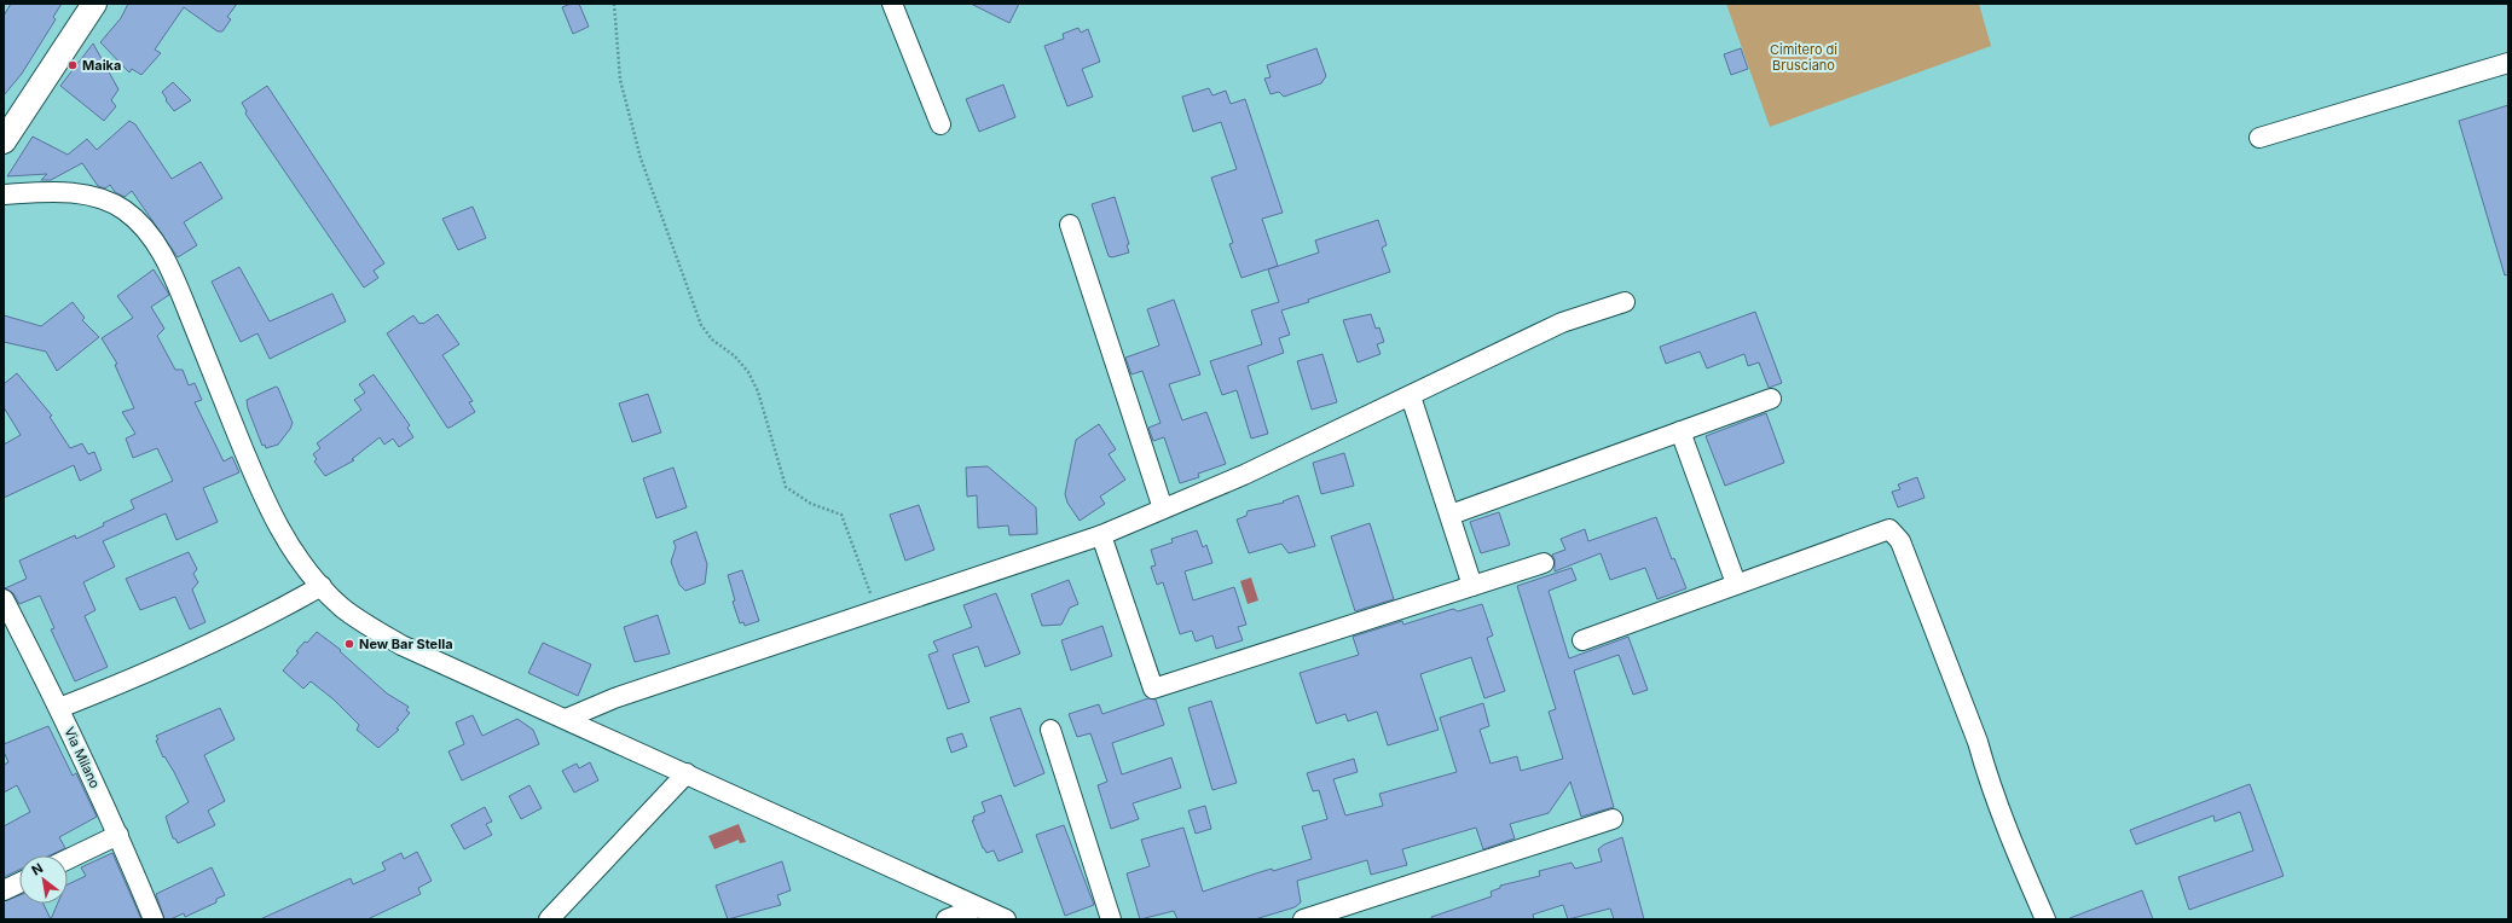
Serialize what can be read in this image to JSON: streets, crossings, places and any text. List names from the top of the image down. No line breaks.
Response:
{"streets":{"street":["Via Milano"]},"parks":["Cimitero di Brusciano"],"places":["Maika","New Bar Stella"],"north":"top left"}
